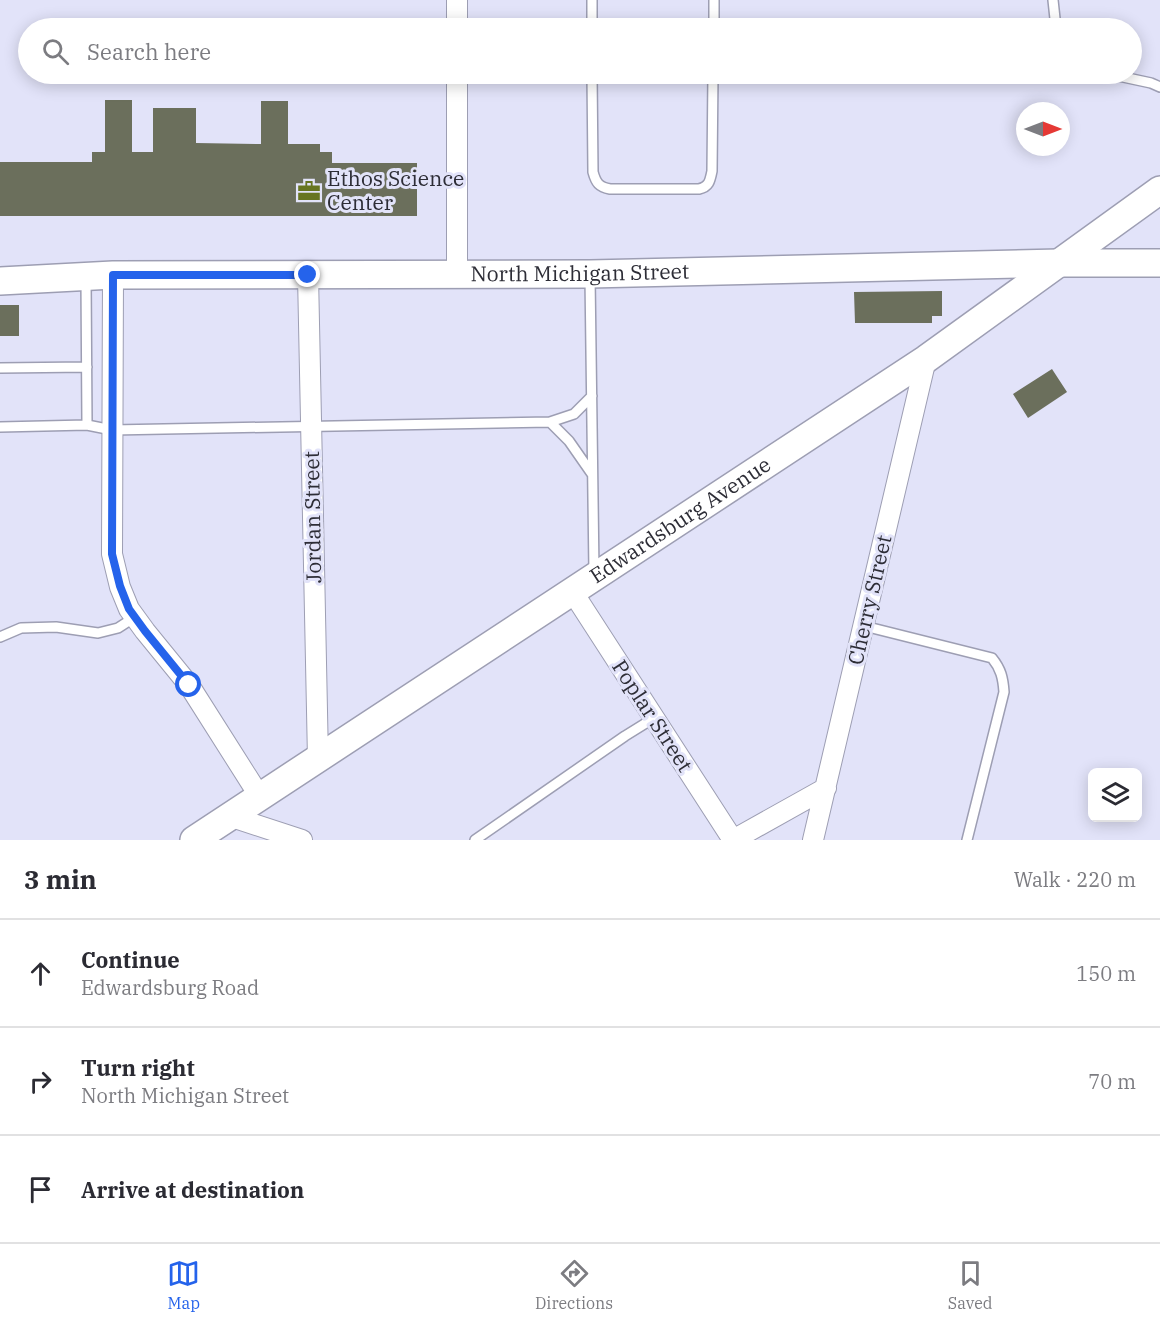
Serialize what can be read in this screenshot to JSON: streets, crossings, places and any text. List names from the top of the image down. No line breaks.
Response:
{"streets":{"street":["North Michigan Street","Jordan Street","Edwardsburg Avenue","Cherry Street","Poplar Street"]},"crossings":[["North Michigan Street","Jordan Street"],["North Michigan Street","Edwardsburg Avenue"],["Jordan Street","Edwardsburg Avenue"],["Edwardsburg Avenue","Cherry Street"],["Edwardsburg Avenue","Poplar Street"]],"places":{"office":["Ethos Science Center"]},"north":"right","page":{"search":"Search here","heading":["3 min","Walk · 220 m"],"list":[["Continue","Edwardsburg Road","150 m"],["Turn right","North Michigan Street","70 m"],"Arrive at destination"],"nav":["Map","Directions","Saved"]}}
